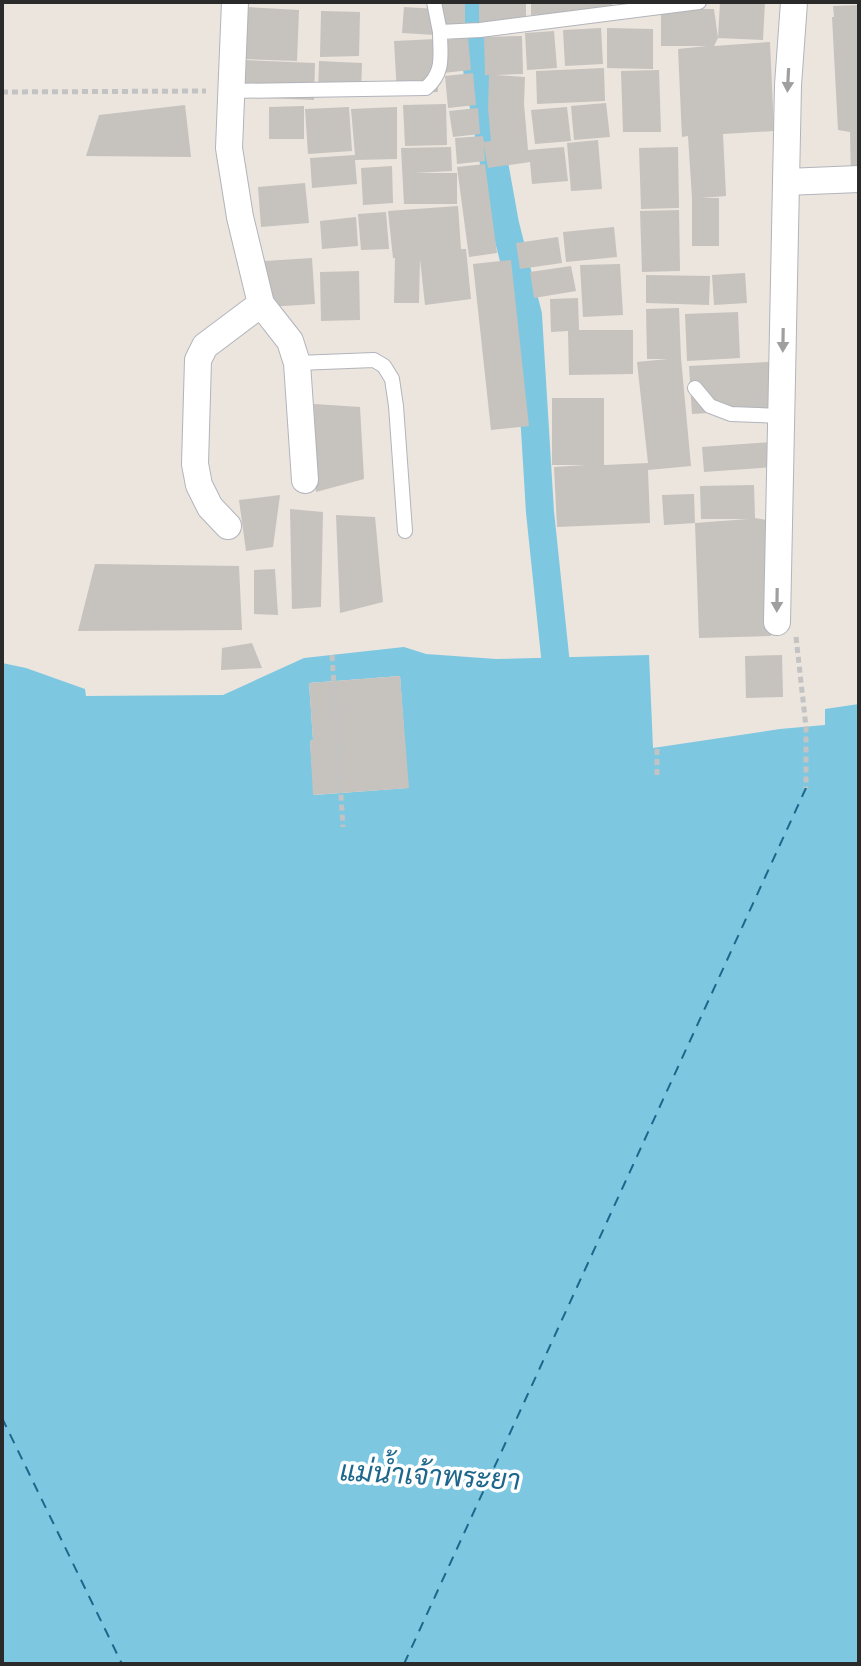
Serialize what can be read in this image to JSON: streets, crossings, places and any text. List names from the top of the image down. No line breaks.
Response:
{"water":["แม่น้ำเจ้าพระยา"]}
